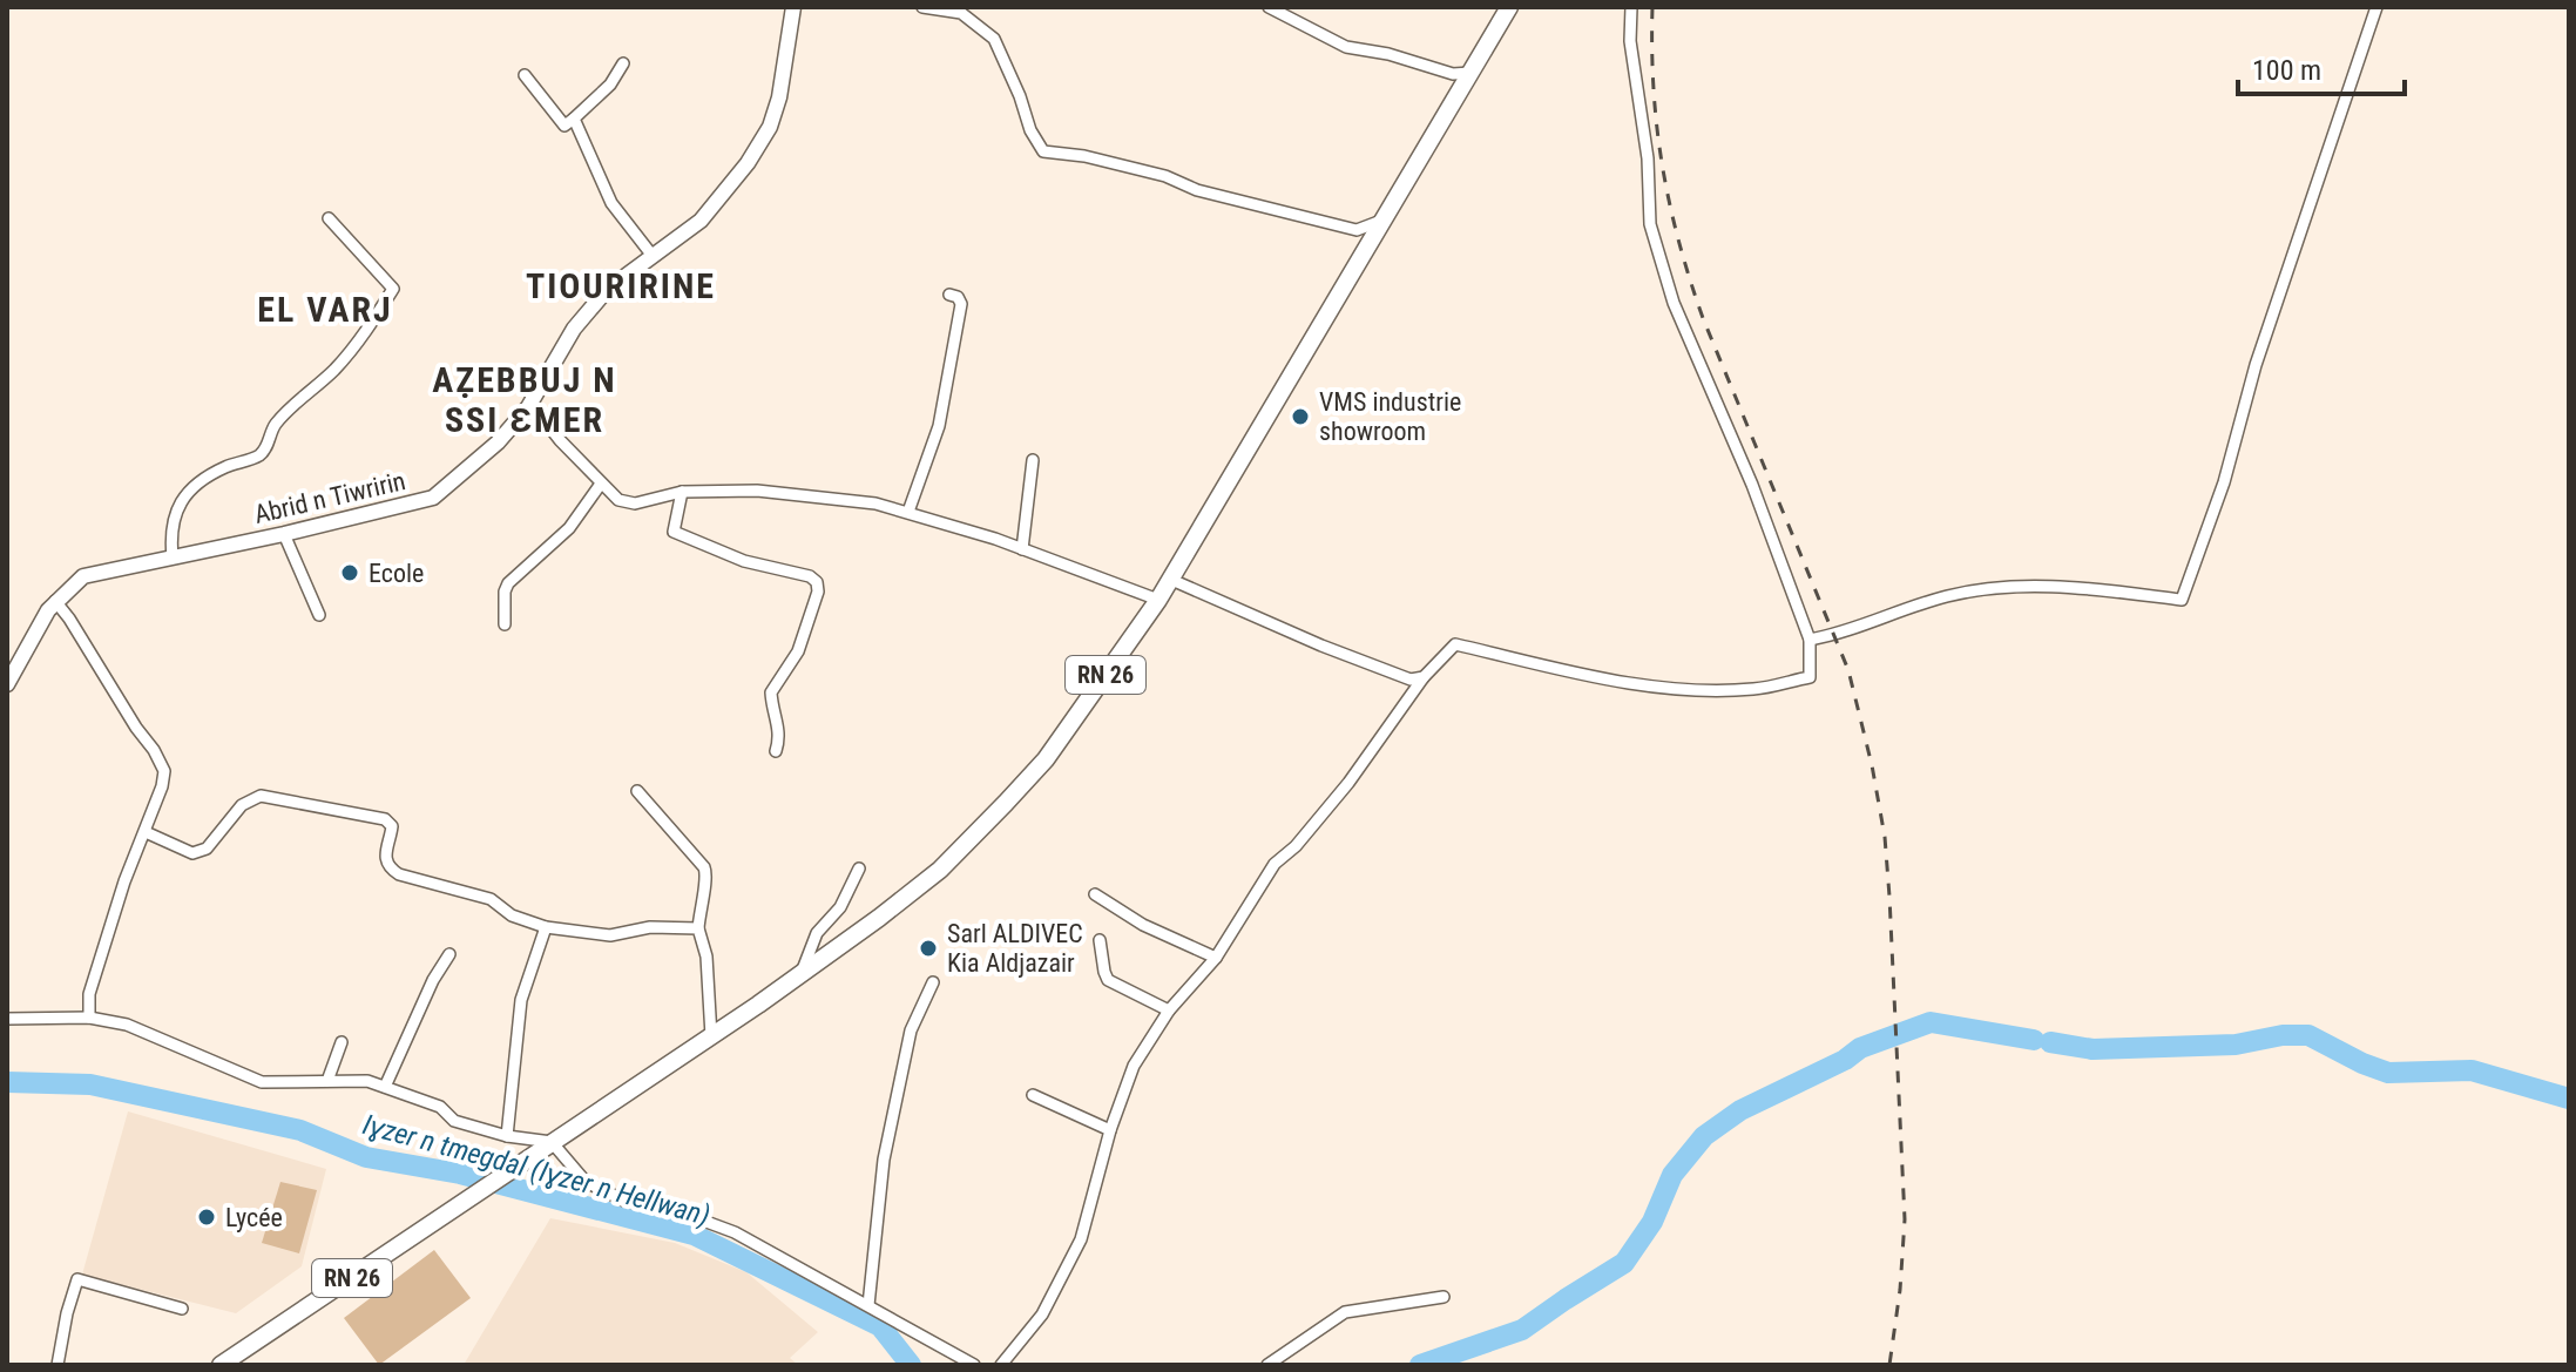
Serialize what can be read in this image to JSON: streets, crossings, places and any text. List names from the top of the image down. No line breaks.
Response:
{"streets":{"main road":["RN 26"],"street":["Abrid n Tiwririn"]},"districts":["TIOURIRINE","EL VARJ","AẒEBBUJ N SSI ƐMER"],"water":["Iɣzer n tmegdal (Iɣzer n Hellwan)"],"places":["VMS industrie showroom","Ecole","Sarl ALDIVEC Kia Aldjazair","Lycée"],"scale_bar":"100 m"}
